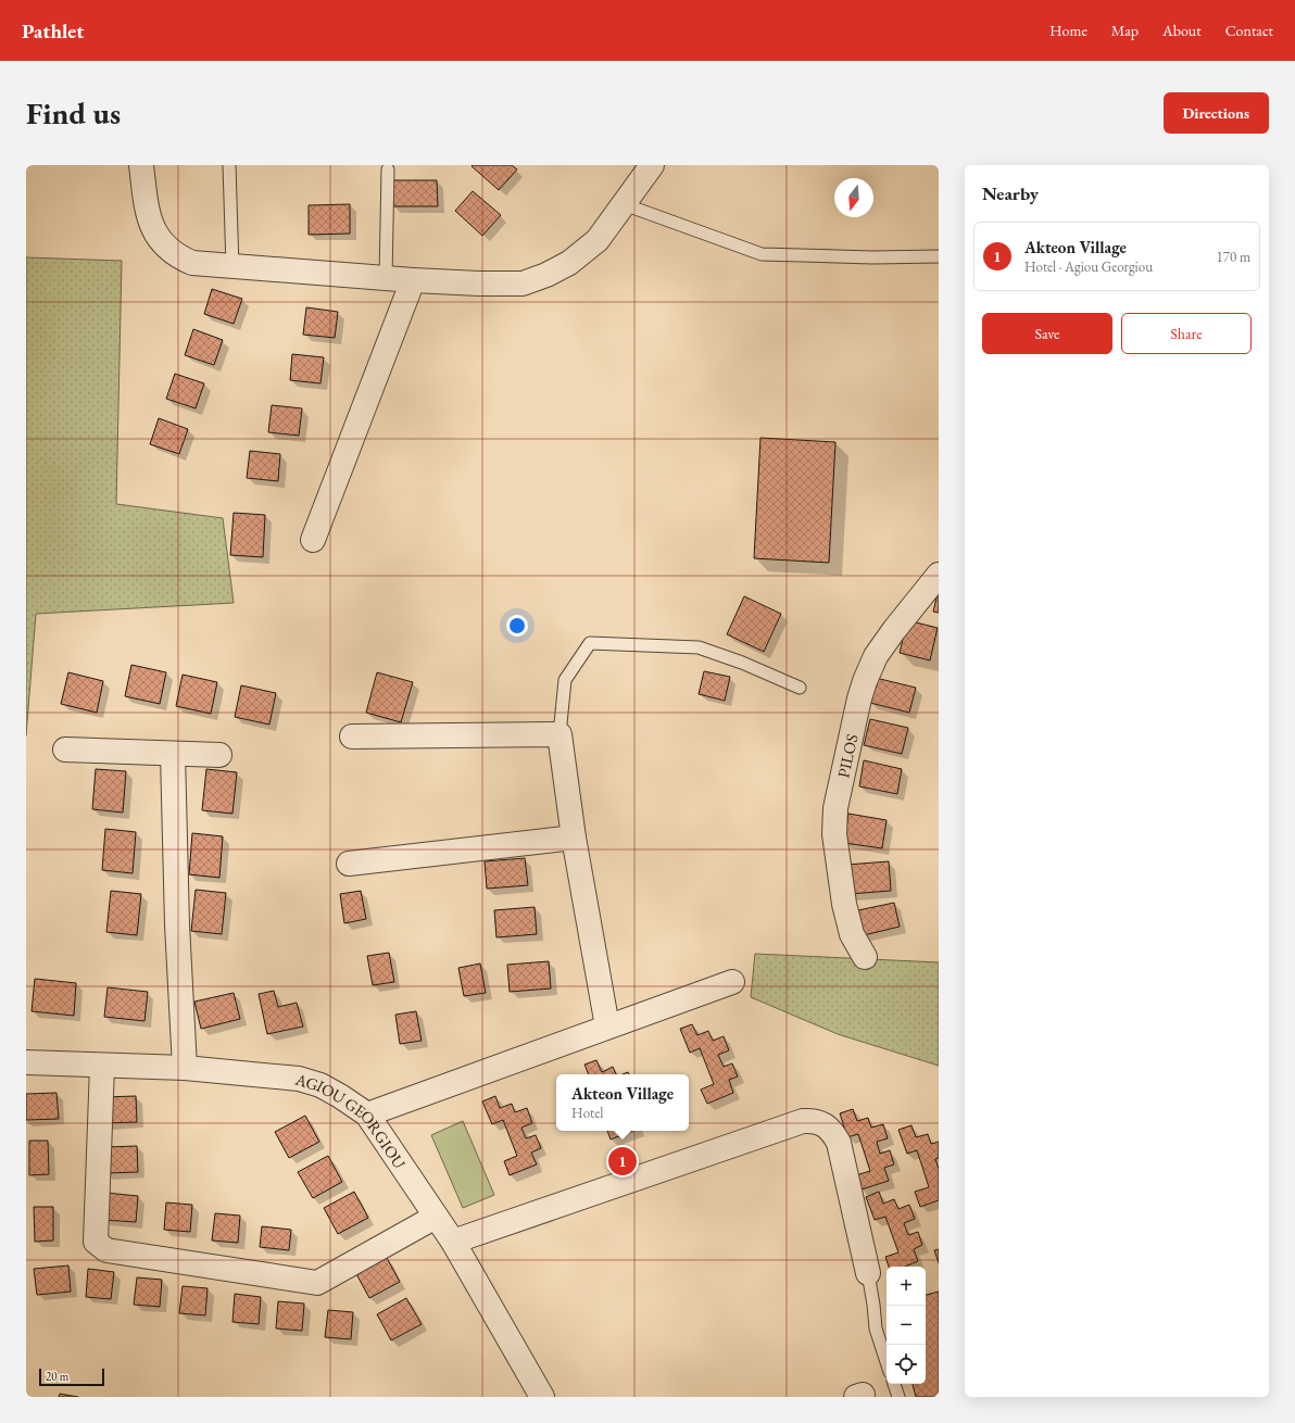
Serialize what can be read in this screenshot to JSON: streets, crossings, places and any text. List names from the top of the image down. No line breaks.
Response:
{"streets":{"street":["PILOS","AGIOU GEORGIOU"]},"scale_bar":"20 m","north":"bottom","page":{"header":"Pathlet","nav":["Home","Map","About","Contact"],"buttons":["Directions",["Save","Share"]],"title":"Find us","heading":"Nearby","list":[{"mark":"1","name":"Akteon Village","note":"Hotel · Agiou Georgiou","value":"170 m"}],"popup":["Akteon Village","Hotel"],"pins":"1","map_buttons":["+","−"],"scale":"20 m"}}
